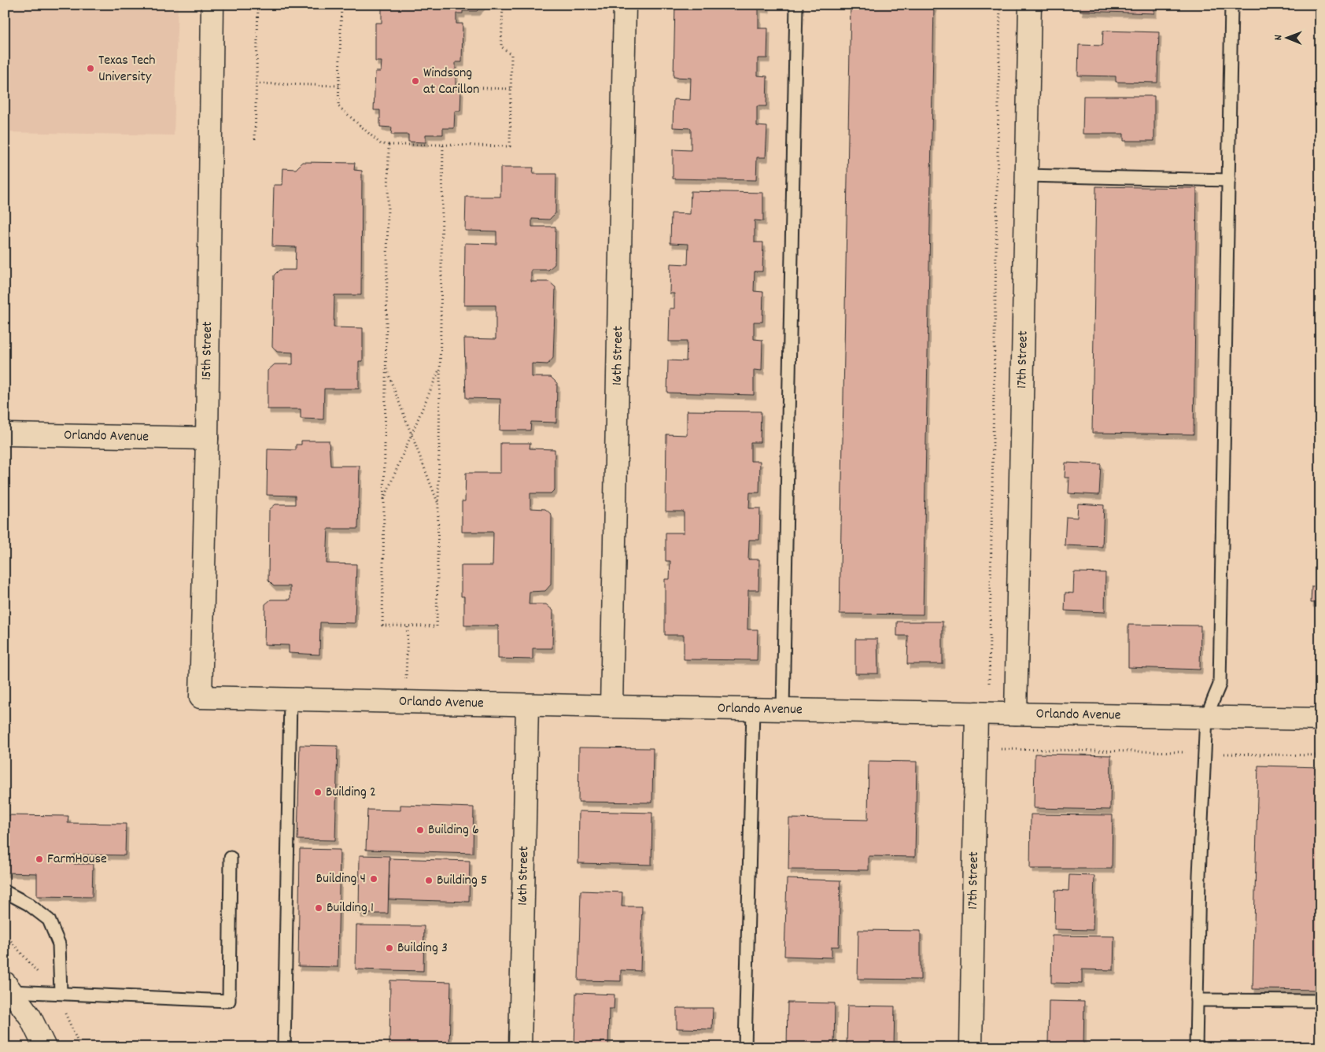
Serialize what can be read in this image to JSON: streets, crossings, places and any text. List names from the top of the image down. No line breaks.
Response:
{"streets":{"street":["15th Street","16th Street","17th Street","Orlando Avenue"]},"crossings":[["15th Street","Orlando Avenue"],["16th Street","Orlando Avenue"],["17th Street","Orlando Avenue"]],"places":["Texas Tech University","Windsong at Carillon","Building 2","Building 6","FarmHouse","Building 4","Building 5","Building 1","Building 3"],"north":"left"}
